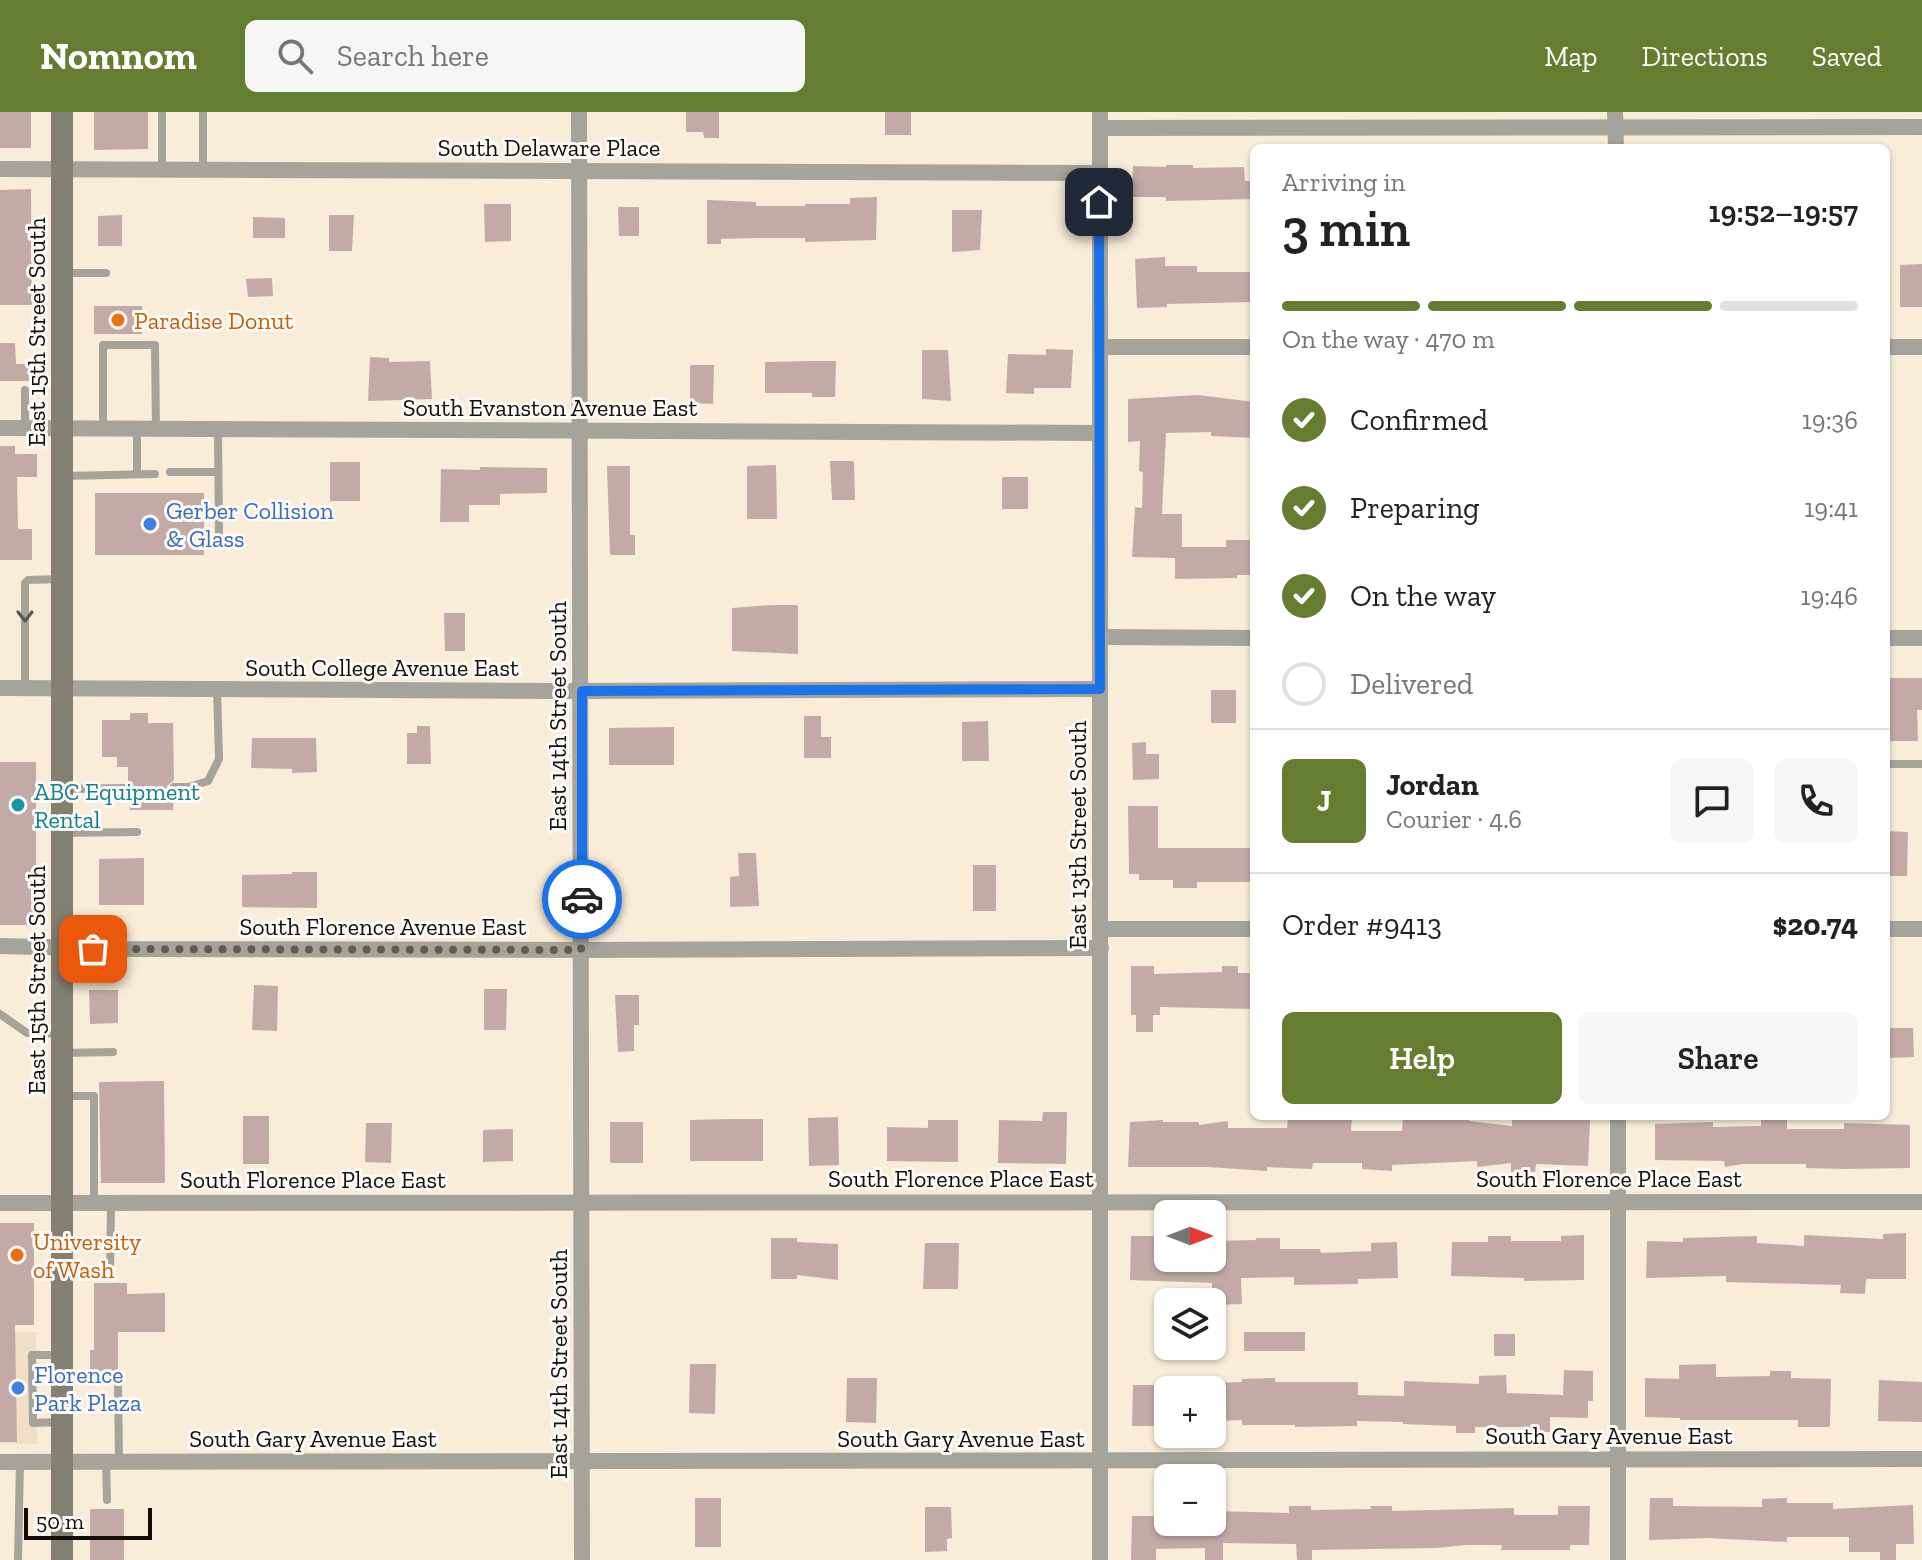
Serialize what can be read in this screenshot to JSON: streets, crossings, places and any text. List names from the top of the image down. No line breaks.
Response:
{"streets":{"main road":["East 15th Street South"],"street":["South Delaware Place","South Evanston Avenue East","South College Avenue East","East 14th Street South","East 13th Street South","South Florence Avenue East","South Florence Place East","South Gary Avenue East"]},"crossings":[["South Delaware Place","East 15th Street South"],["South Delaware Place","East 14th Street South"],["South Delaware Place","East 13th Street South"],["East 15th Street South","South Evanston Avenue East"],["East 15th Street South","South College Avenue East"],["East 15th Street South","South Florence Avenue East"],["East 15th Street South","South Florence Place East"],["East 15th Street South","South Gary Avenue East"],["South Evanston Avenue East","East 14th Street South"],["South Evanston Avenue East","East 13th Street South"],["South College Avenue East","East 14th Street South"],["South College Avenue East","East 13th Street South"],["East 14th Street South","South Florence Avenue East"],["East 14th Street South","South Florence Place East"],["East 14th Street South","South Gary Avenue East"],["East 13th Street South","South Florence Avenue East"],["East 13th Street South","South Florence Place East"],["East 13th Street South","South Gary Avenue East"]],"places":["Paradise Donut","Gerber Collision & Glass","ABC Equipment Rental","University of Wash","Florence Park Plaza"],"scale_bar":"50 m","north":"right","page":{"header":"Nomnom","search":"Search here","nav":["Map","Directions","Saved"],"heading":["3 min","Arriving in","19:52–19:57"],"panel":["Jordan","Courier · 4.6","Order #9413","$20.74"],"bar":"On the way · 470 m","list":[["Confirmed","19:36"],["Preparing","19:41"],["On the way","19:46"],"Delivered"],"round":"J","buttons":["Help","Share"],"map_buttons":["+","−"],"scale":"50 m"}}
